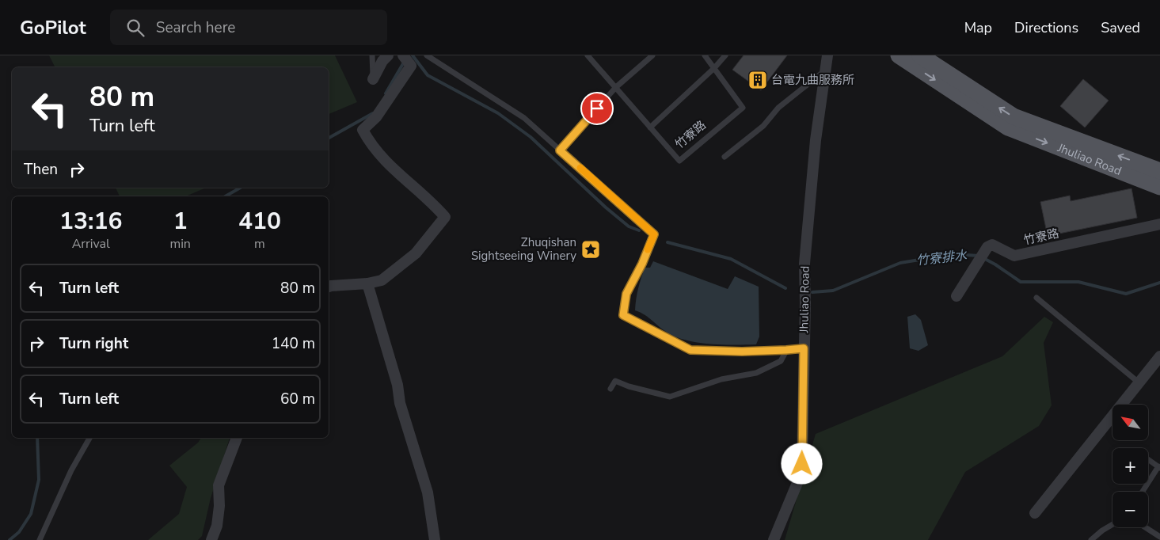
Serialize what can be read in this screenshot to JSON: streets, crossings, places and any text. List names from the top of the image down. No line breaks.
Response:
{"streets":{"main road":["Jhuliao Road"],"street":["竹寮路"]},"water":["竹寮排水"],"places":{"building":["台電九曲服務所"],"place":["Zhuqishan Sightseeing Winery"]},"north":"top left","page":{"header":"GoPilot","search":"Search here","nav":["Map","Directions","Saved"],"turn":["80 m","Turn left"],"then":"Then","eta":["13:16","Arrival","1","min","410","m"],"list":[{"name":"Turn left","value":"80 m"},{"name":"Turn right","value":"140 m"},{"name":"Turn left","value":"60 m"}],"map_buttons":["+","−"]}}
